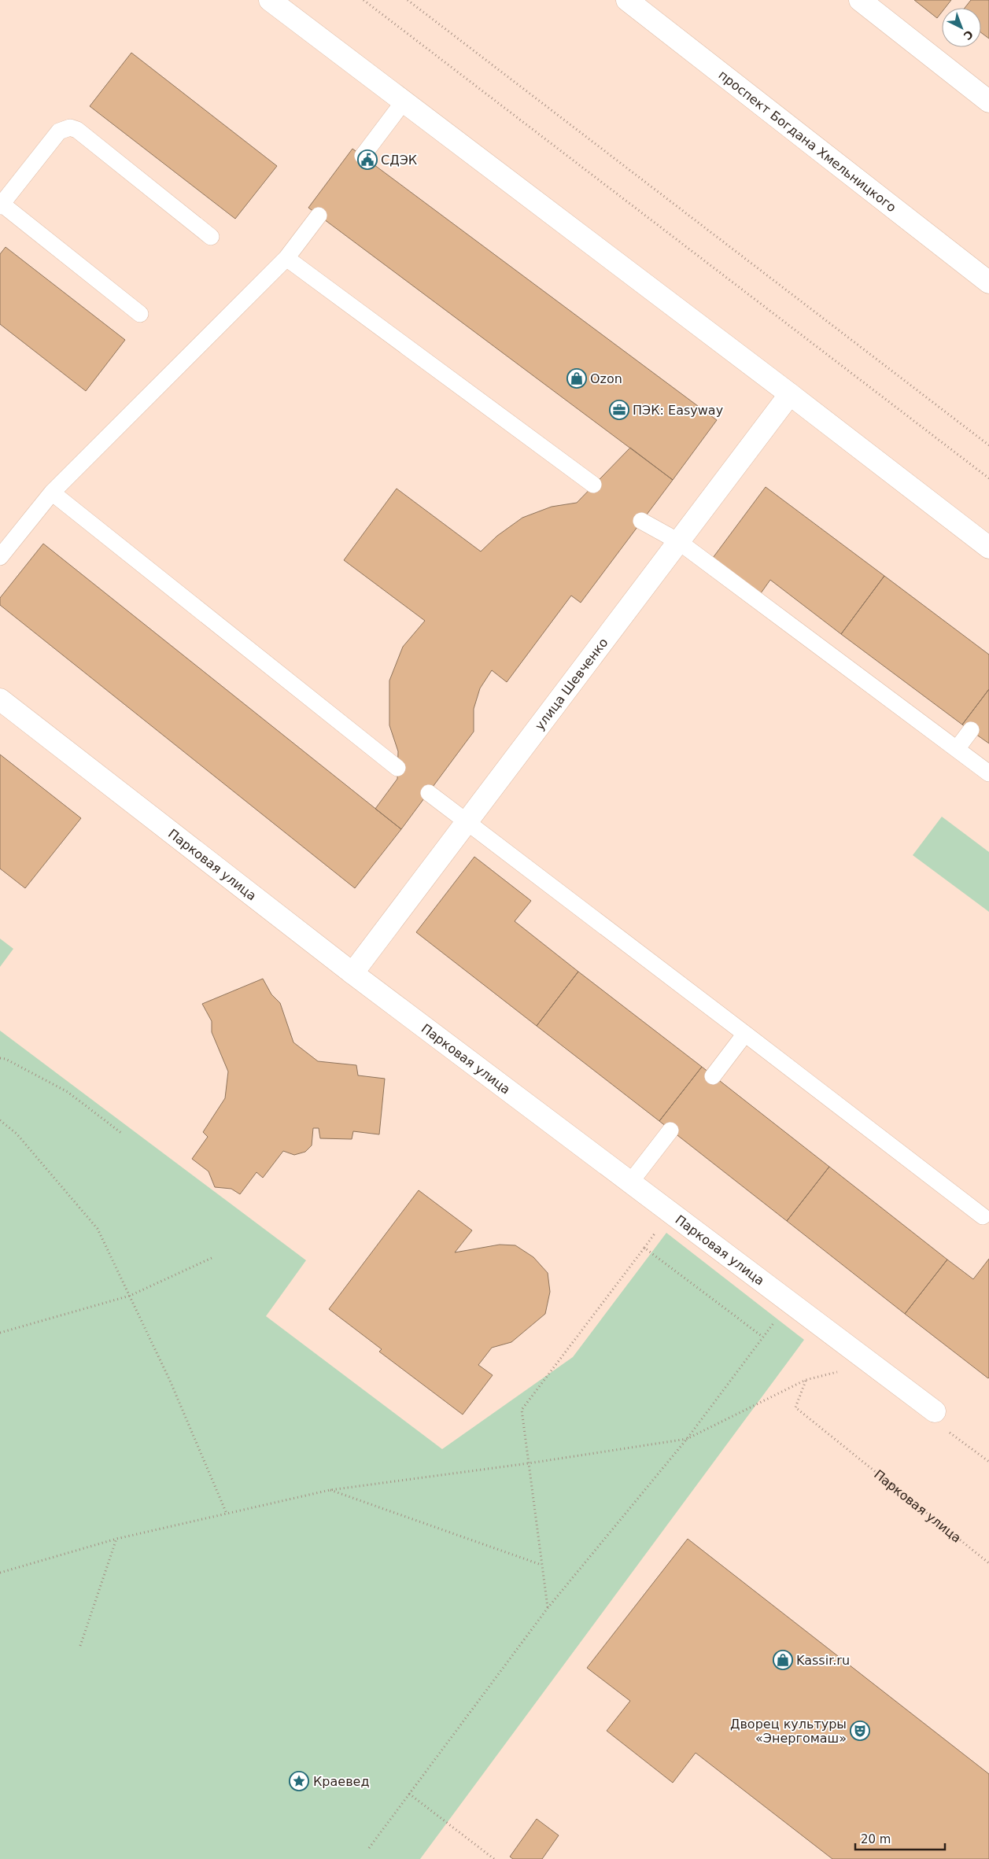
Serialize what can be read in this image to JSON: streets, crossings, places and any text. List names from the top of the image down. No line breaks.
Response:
{"streets":{"street":["проспект Богдана Хмельницкого","улица Шевченко","Парковая улица"]},"crossings":[["улица Шевченко","Парковая улица"]],"places":{"public building":["СДЭК"],"shop":["Ozon","Kassir.ru"],"office":["ПЭК: Easyway"],"theatre":["Дворец культуры «Энергомаш»"],"place":["Краевед"]},"scale_bar":"20 m","north":"bottom right"}
